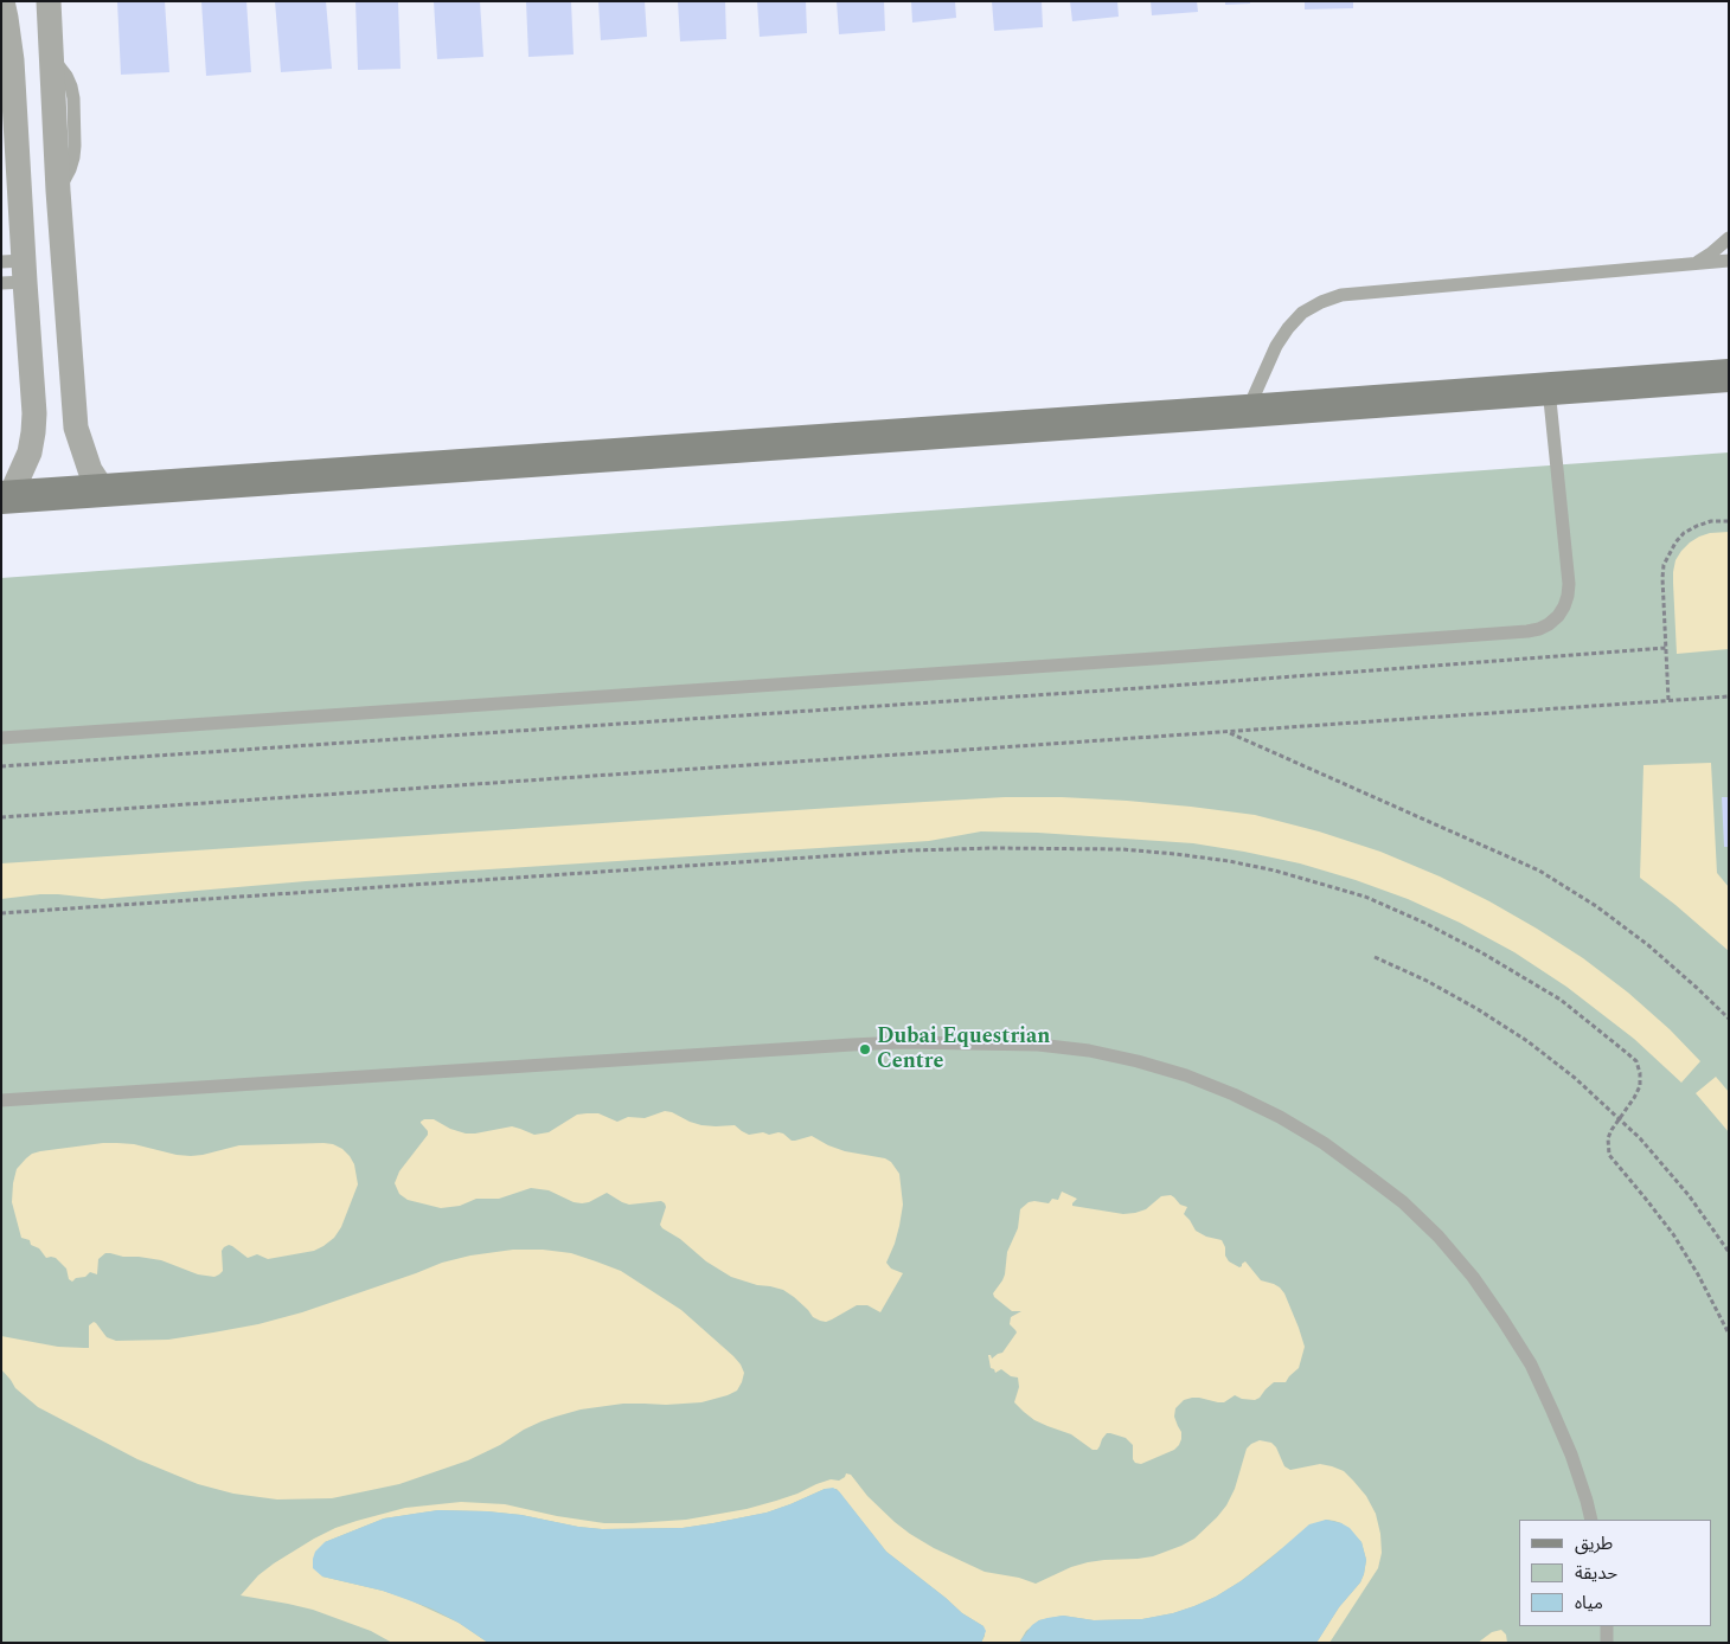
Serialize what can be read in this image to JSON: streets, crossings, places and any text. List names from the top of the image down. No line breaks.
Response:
{"places":["Dubai Equestrian Centre"],"legend":["طريق","حديقة","مياه"]}
